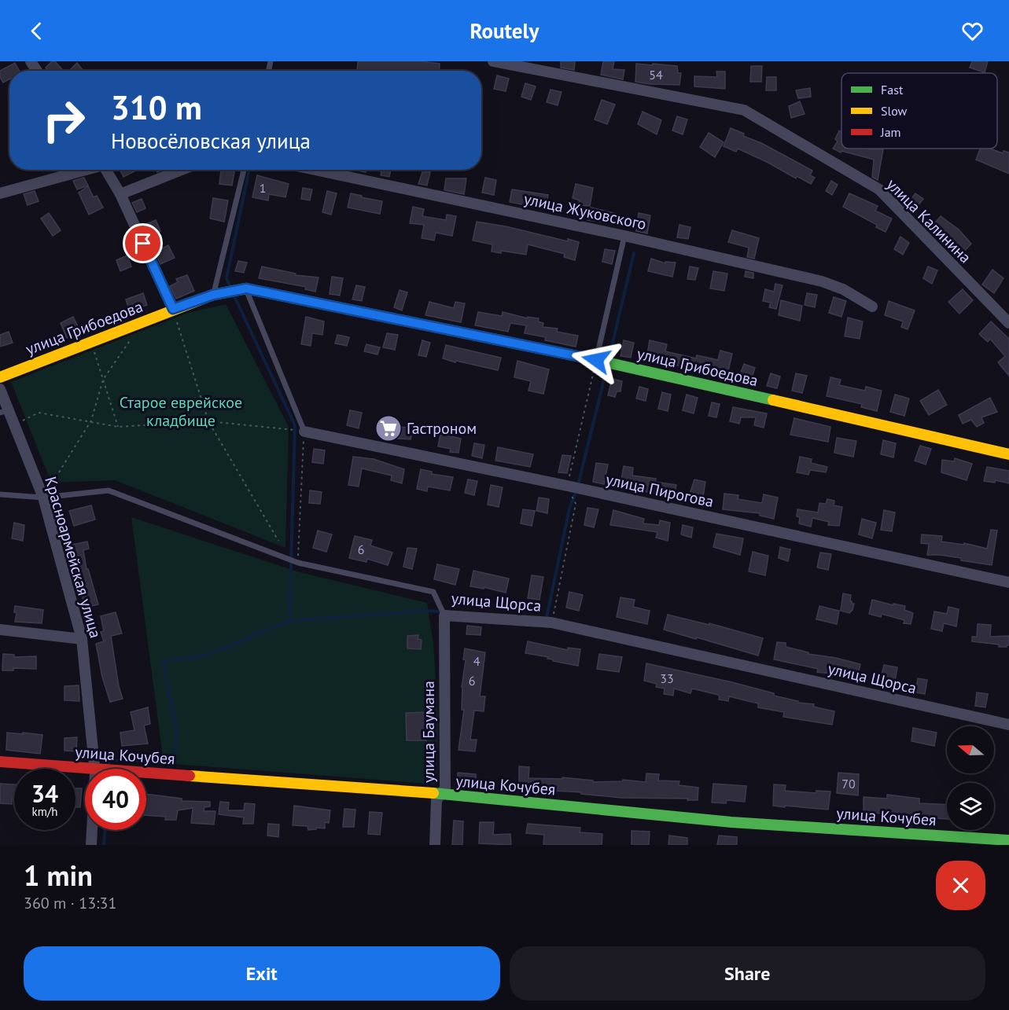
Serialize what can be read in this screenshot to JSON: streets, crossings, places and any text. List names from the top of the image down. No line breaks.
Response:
{"streets":{"street":["улица Жуковского","улица Калинина","улица Грибоедова","улица Пирогова","Красноармейская улица","улица Щорса","улица Баумана","улица Кочубея"]},"crossings":[["Красноармейская улица","улица Щорса"],["Красноармейская улица","улица Кочубея"],["улица Щорса","улица Баумана"],["улица Баумана","улица Кочубея"]],"parks":["Старое еврейское кладбище"],"places":{"supermarket":["Гастроном"]},"house_numbers":["54","1","6","4","33","6","70"],"legend":["Fast","Slow","Jam"],"north":"left","page":{"header":"Routely","turn":["310 m","Новосёловская улица"],"speed":"34 km/h","limit":"40","heading":["1 min","360 m · 13:31"],"buttons":["Exit","Share"]}}
